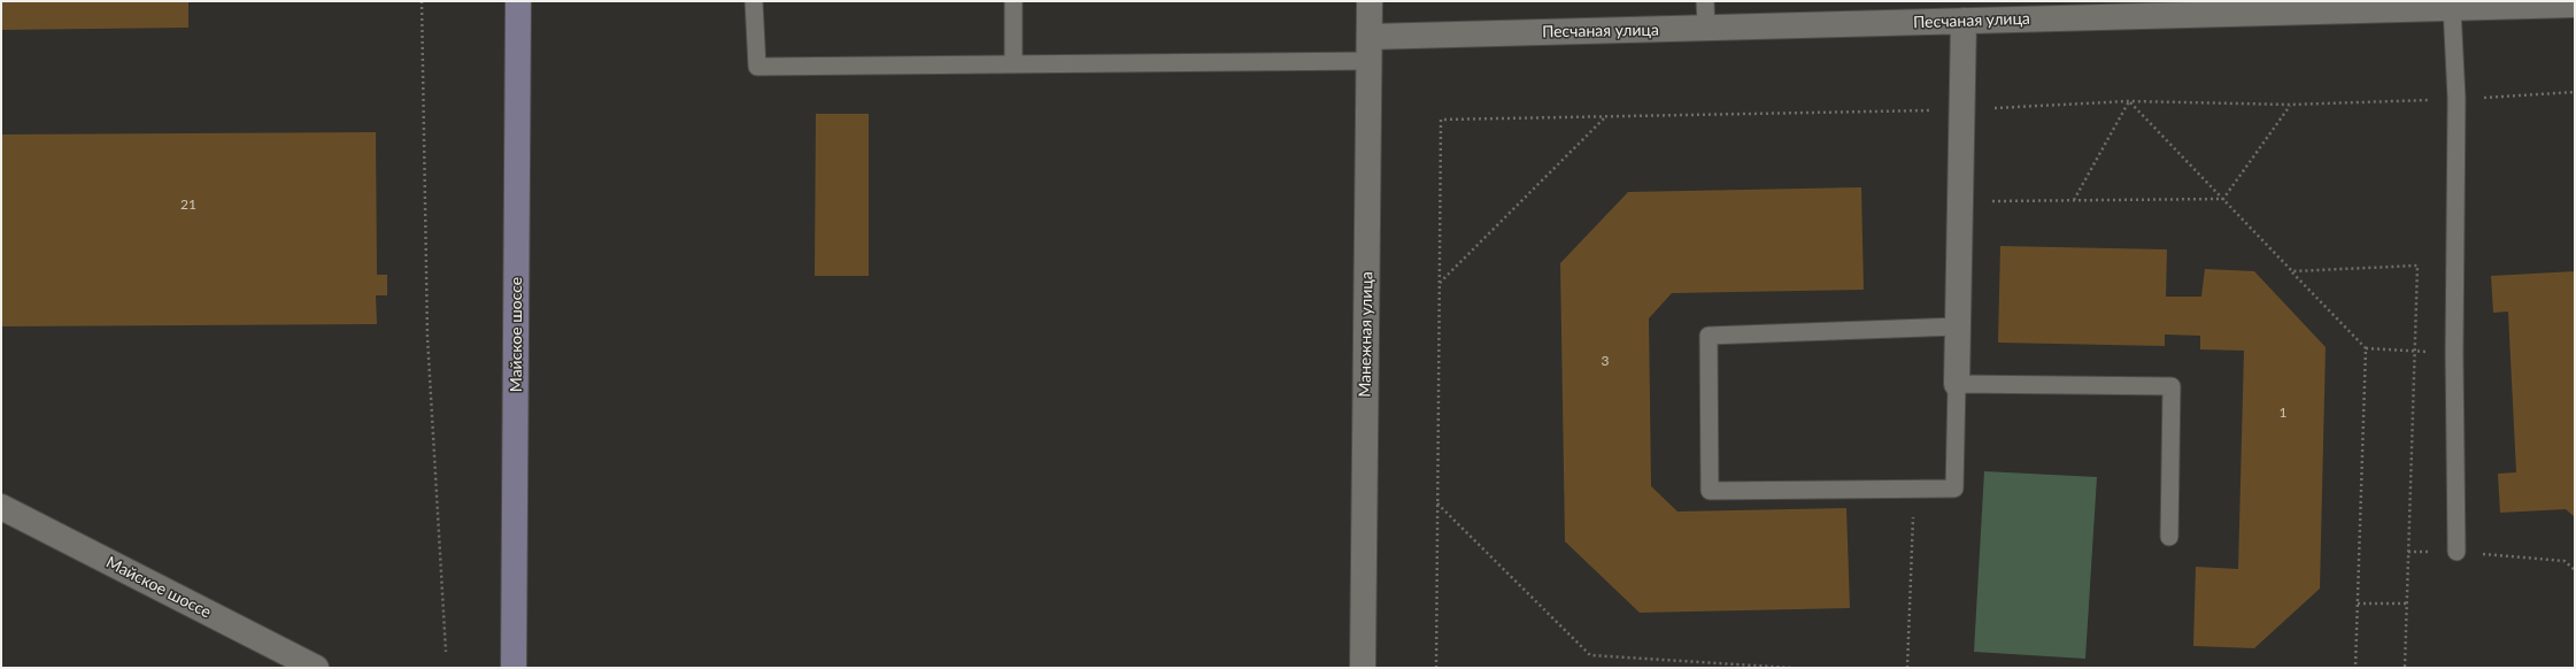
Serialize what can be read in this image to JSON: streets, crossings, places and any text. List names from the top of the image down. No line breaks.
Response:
{"streets":{"street":["Песчаная улица","Майское шоссе","Манежная улица"]},"crossings":[["Песчаная улица","Манежная улица"]],"house_numbers":["21","3","1"]}
